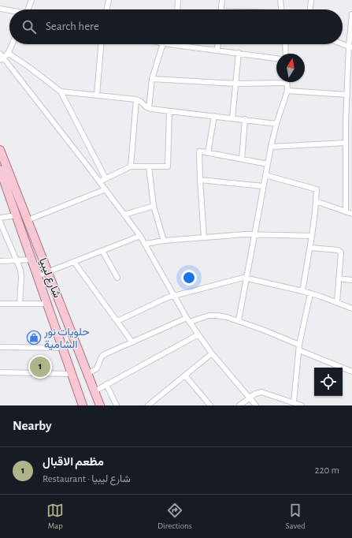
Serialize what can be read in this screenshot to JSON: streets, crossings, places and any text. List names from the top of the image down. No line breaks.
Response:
{"streets":{"main road":["شارع ليبيا"]},"places":{"shop":["حلويات نور الشامية"]},"north":"top","page":{"search":"Search here","pins":"1","heading":"Nearby","list":[{"mark":"1","name":"مظعم الاقبال","note":"Restaurant · شارع ليبيا","value":"220 m"}],"nav":["Map","Directions","Saved"]}}
